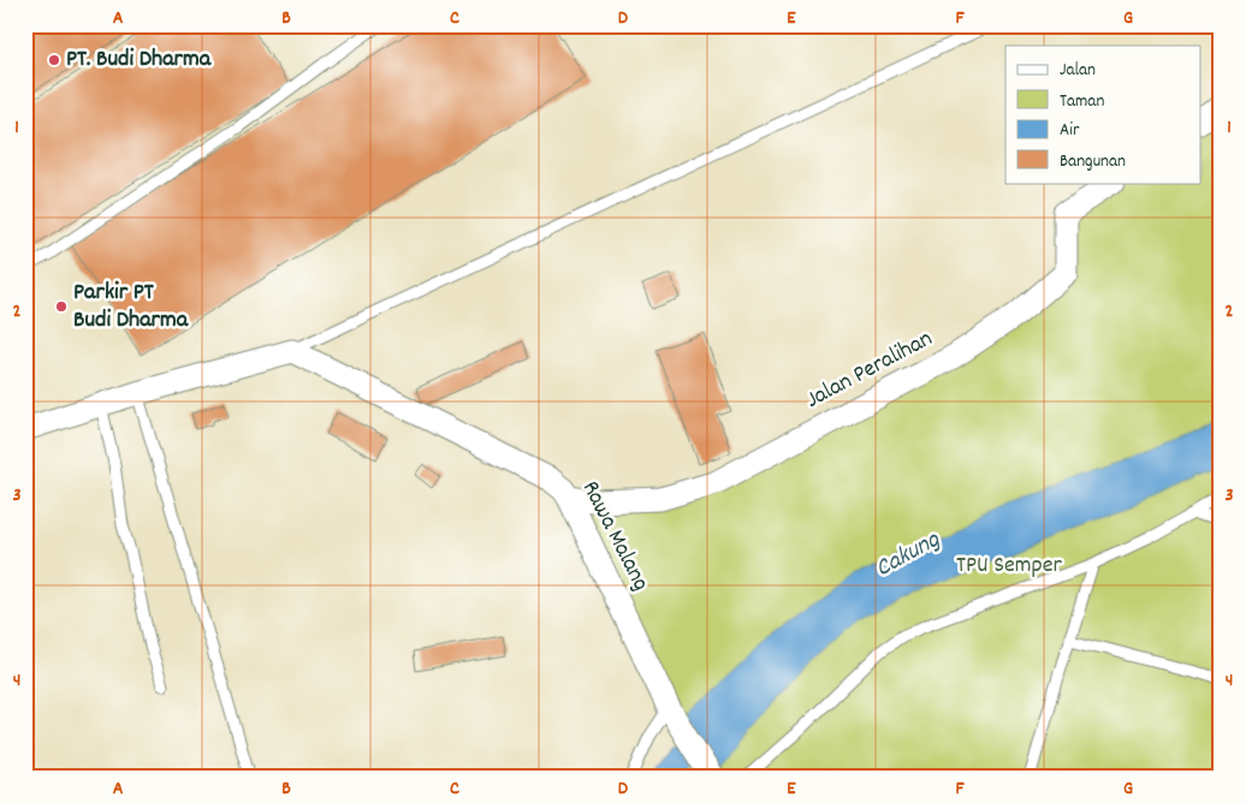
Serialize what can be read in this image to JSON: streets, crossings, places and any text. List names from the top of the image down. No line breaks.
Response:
{"streets":{"street":["Jalan Peralihan","Rawa Malang"]},"crossings":[["Jalan Peralihan","Rawa Malang"]],"water":["Cakung"],"parks":["TPU Semper"],"places":["PT. Budi Dharma","Parkir PT Budi Dharma"],"legend":["Jalan","Taman","Air","Bangunan"],"grid":{"columns":["A","B","C","D","E","F","G"],"rows":["1","2","3","4"]}}
